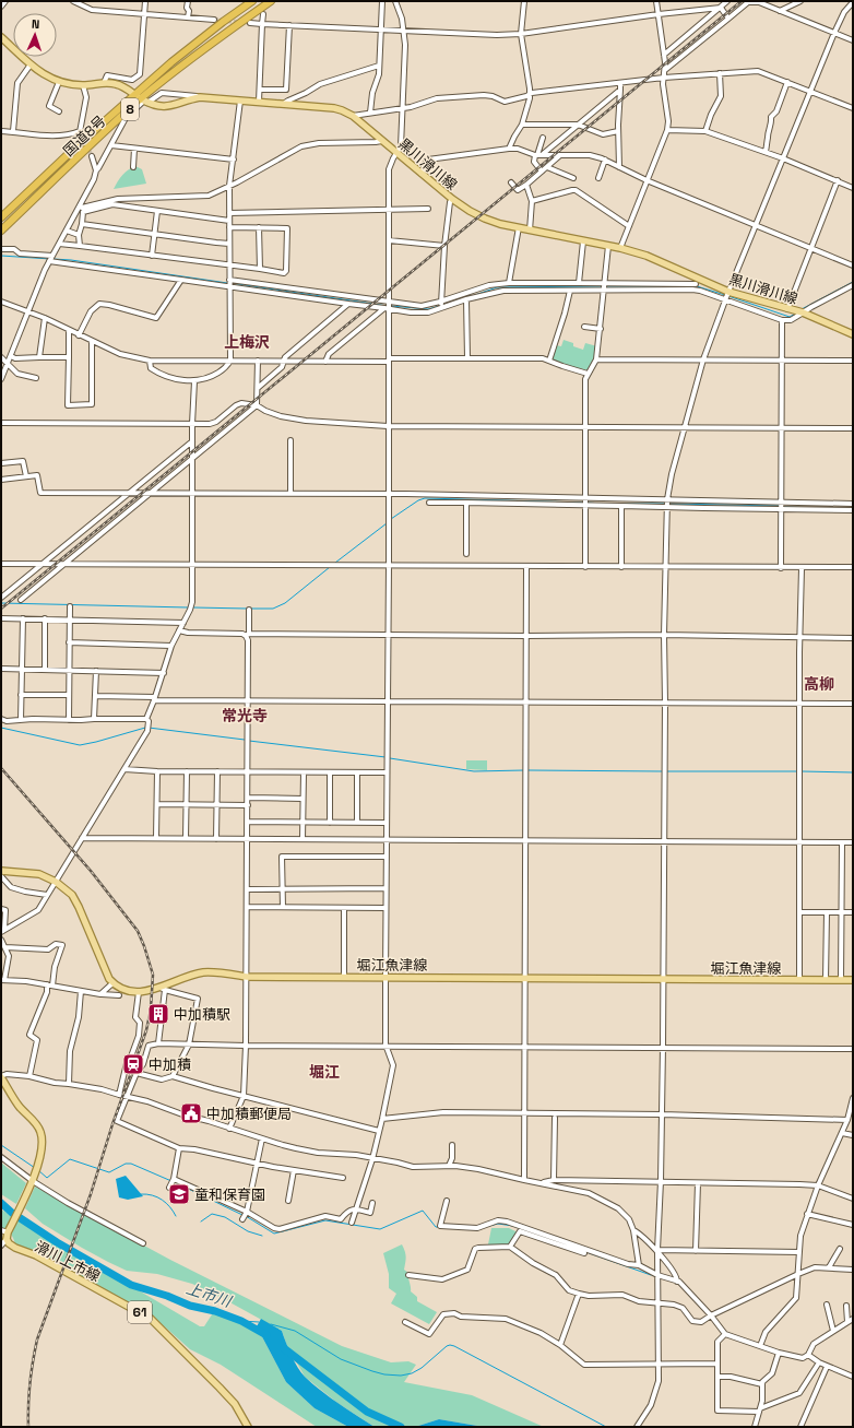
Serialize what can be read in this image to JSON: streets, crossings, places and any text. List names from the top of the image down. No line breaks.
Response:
{"streets":{"highway":["8","国道8号"],"main road":["黒川滑川線","堀江魚津線","滑川上市線","61"]},"crossings":[["国道8号","黒川滑川線"]],"districts":["上梅沢","高柳","常光寺","堀江"],"water":["上市川"],"places":{"building":["中加積駅"],"station":["中加積"],"public building":["中加積郵便局"],"school or university":["童和保育園"]},"north":"top"}
